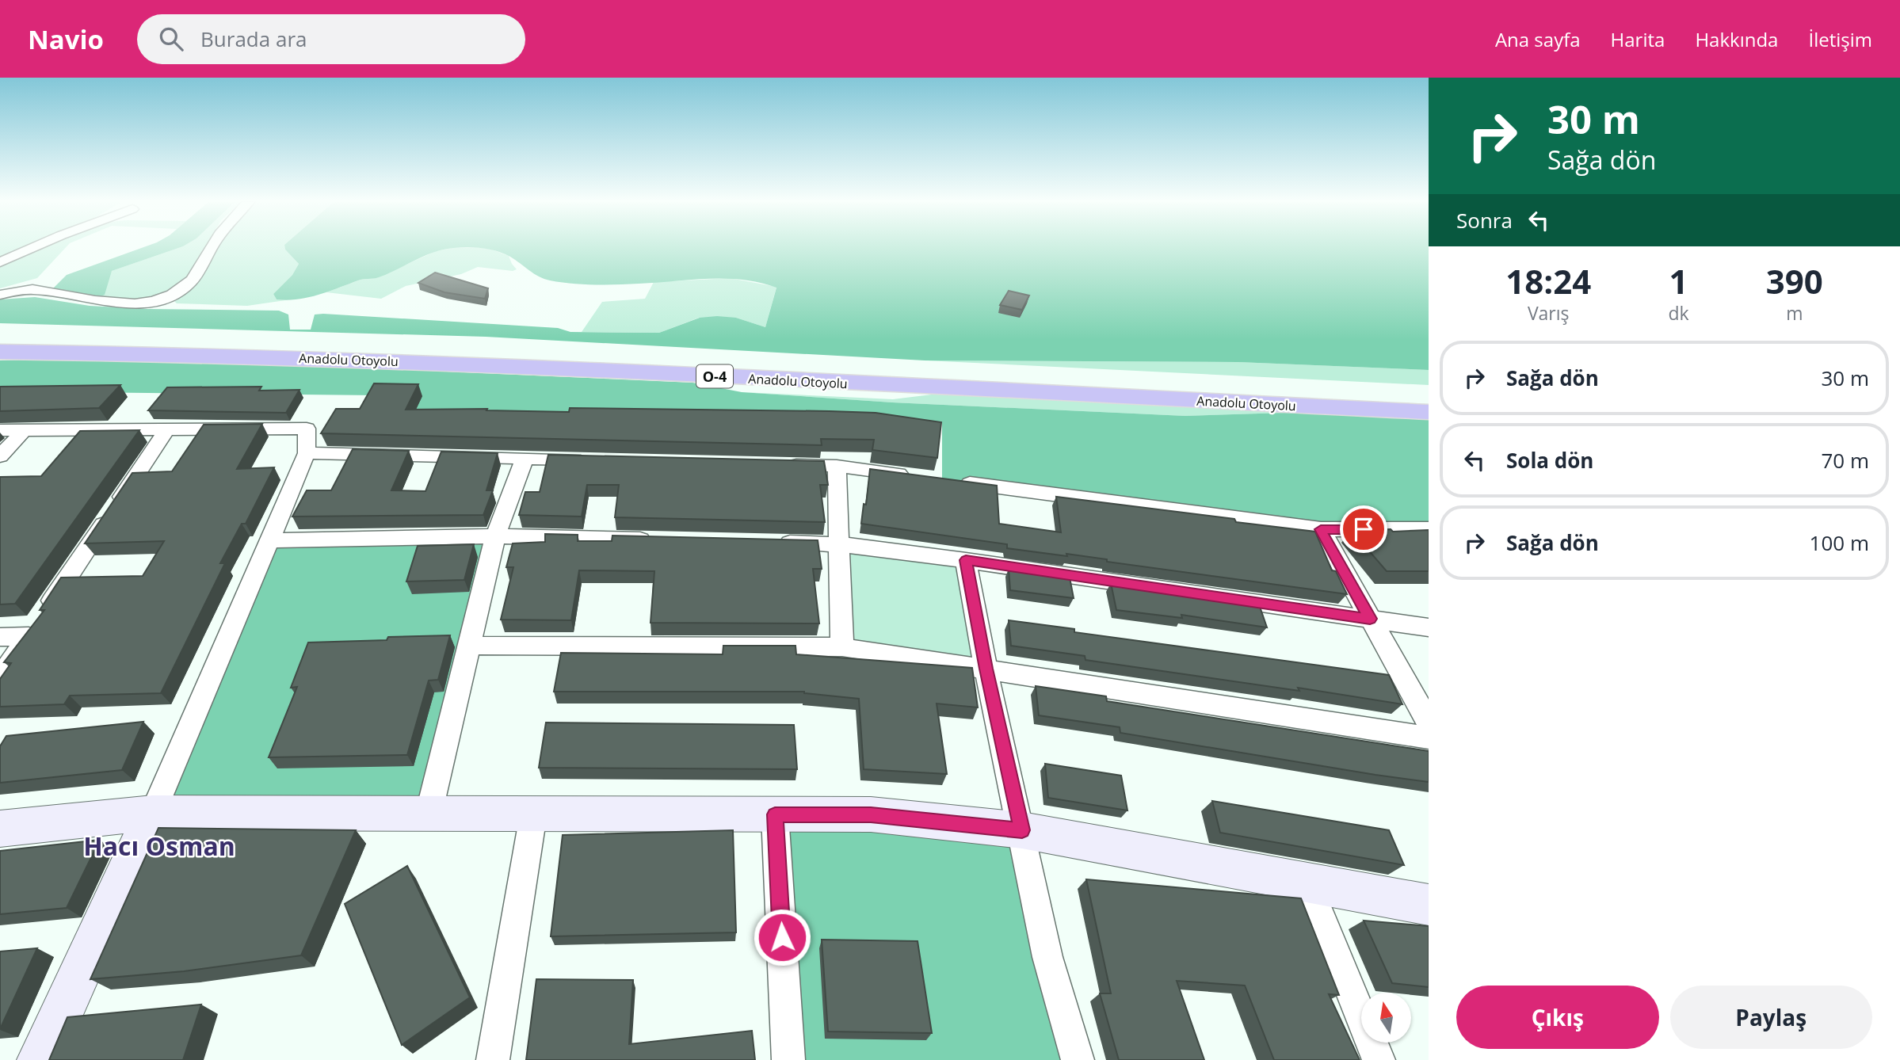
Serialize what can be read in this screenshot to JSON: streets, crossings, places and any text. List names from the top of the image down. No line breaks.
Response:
{"streets":{"highway":["Anadolu Otoyolu","O-4"]},"districts":["Hacı Osman"],"north":"top","page":{"header":"Navio","search":"Burada ara","nav":["Ana sayfa","Harita","Hakkında","İletişim"],"turn":["30 m","Sağa dön"],"then":"Sonra","eta":["18:24","Varış","1","dk","390","m"],"list":[{"name":"Sağa dön","value":"30 m"},{"name":"Sola dön","value":"70 m"},{"name":"Sağa dön","value":"100 m"}],"buttons":["Çıkış","Paylaş"]}}
